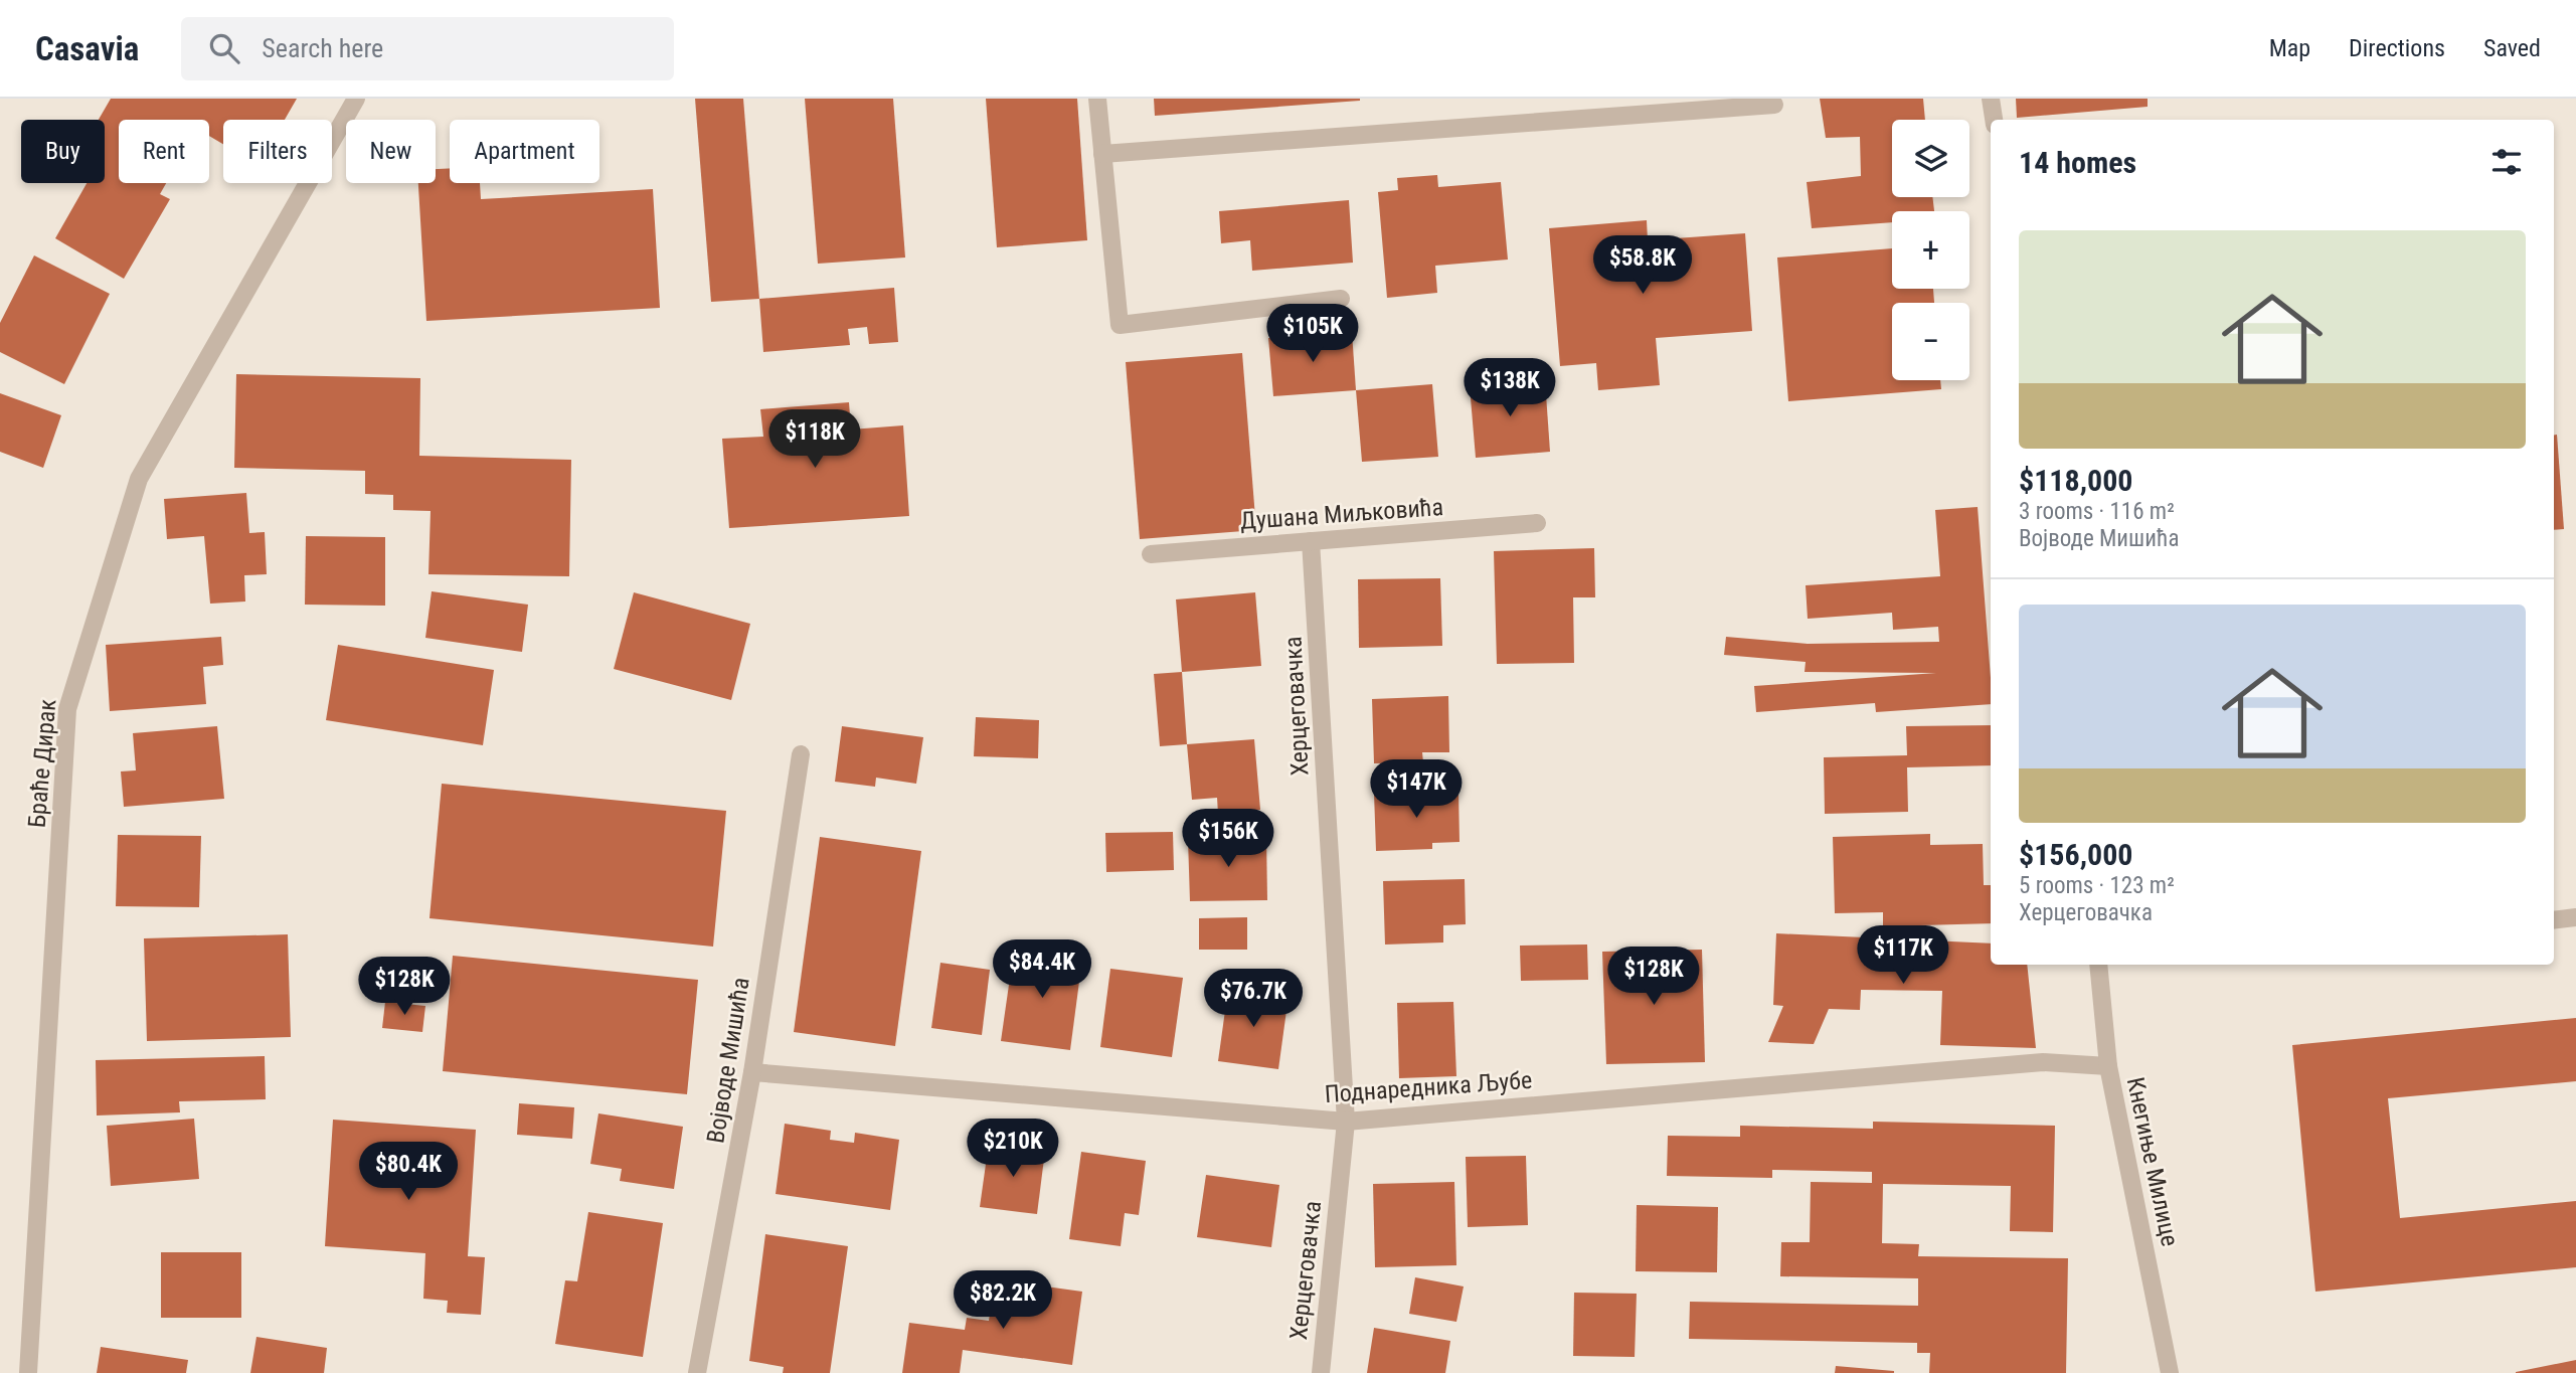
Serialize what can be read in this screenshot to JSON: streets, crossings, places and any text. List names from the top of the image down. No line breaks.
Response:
{"streets":{"street":["Душана Миљковића","Херцеговачка","Браће Дирак","Војводе Мишића","Поднаредника Љубе","Кнегиње Милице"]},"crossings":[["Душана Миљковића","Херцеговачка"],["Херцеговачка","Поднаредника Љубе"],["Војводе Мишића","Поднаредника Љубе"],["Поднаредника Љубе","Кнегиње Милице"]],"page":{"header":"Casavia","search":"Search here","nav":["Map","Directions","Saved"],"map_buttons":["+","−"],"chip":["Buy","Rent","Filters","New","Apartment"],"heading":"14 homes","list":[{"name":"$118,000","note":"3 rooms · 116 m² · Војводе Мишића"},{"name":"$156,000","note":"5 rooms · 123 m² · Херцеговачка"}],"price":["$58.8K","$105K","$138K","$118K","$147K","$156K","$117K","$84.4K","$128K","$128K","$76.7K","$210K","$80.4K","$82.2K"]}}
